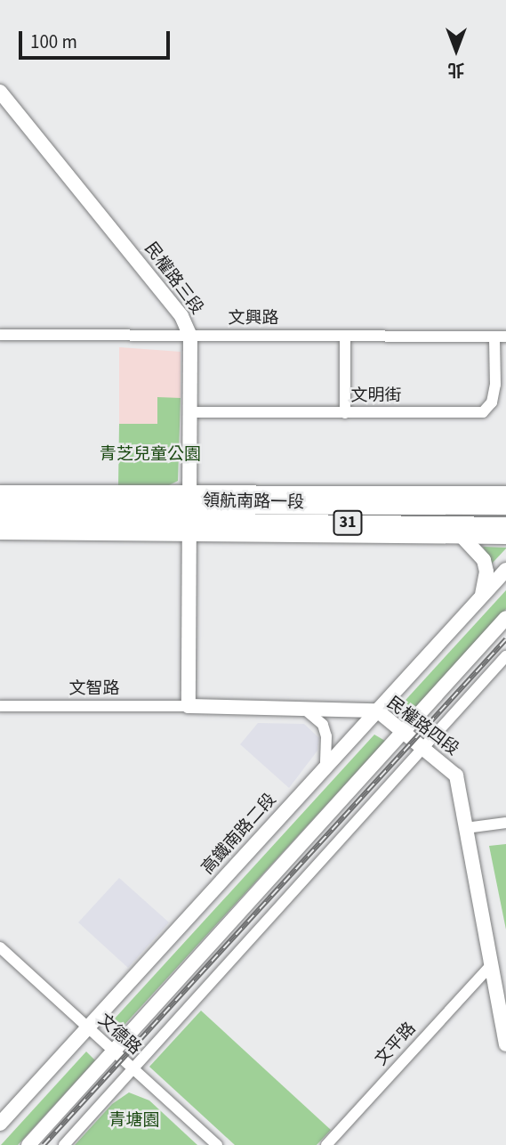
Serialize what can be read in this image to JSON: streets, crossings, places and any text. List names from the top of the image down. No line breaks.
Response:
{"streets":{"main road":["領航南路一段","31"],"street":["民權路三段","文興路","文明街","文智路","民權路四段","高鐵南路二段","文德路","文平路"]},"crossings":[["民權路三段","文興路"],["民權路三段","文明街"],["民權路三段","領航南路一段"],["文興路","文明街"],["領航南路一段","31"],["文智路","民權路四段"],["民權路四段","高鐵南路二段"],["民權路四段","文平路"],["高鐵南路二段","文德路"]],"parks":["青芝兒童公園","青塘園"],"scale_bar":"100 m","north":"bottom"}
